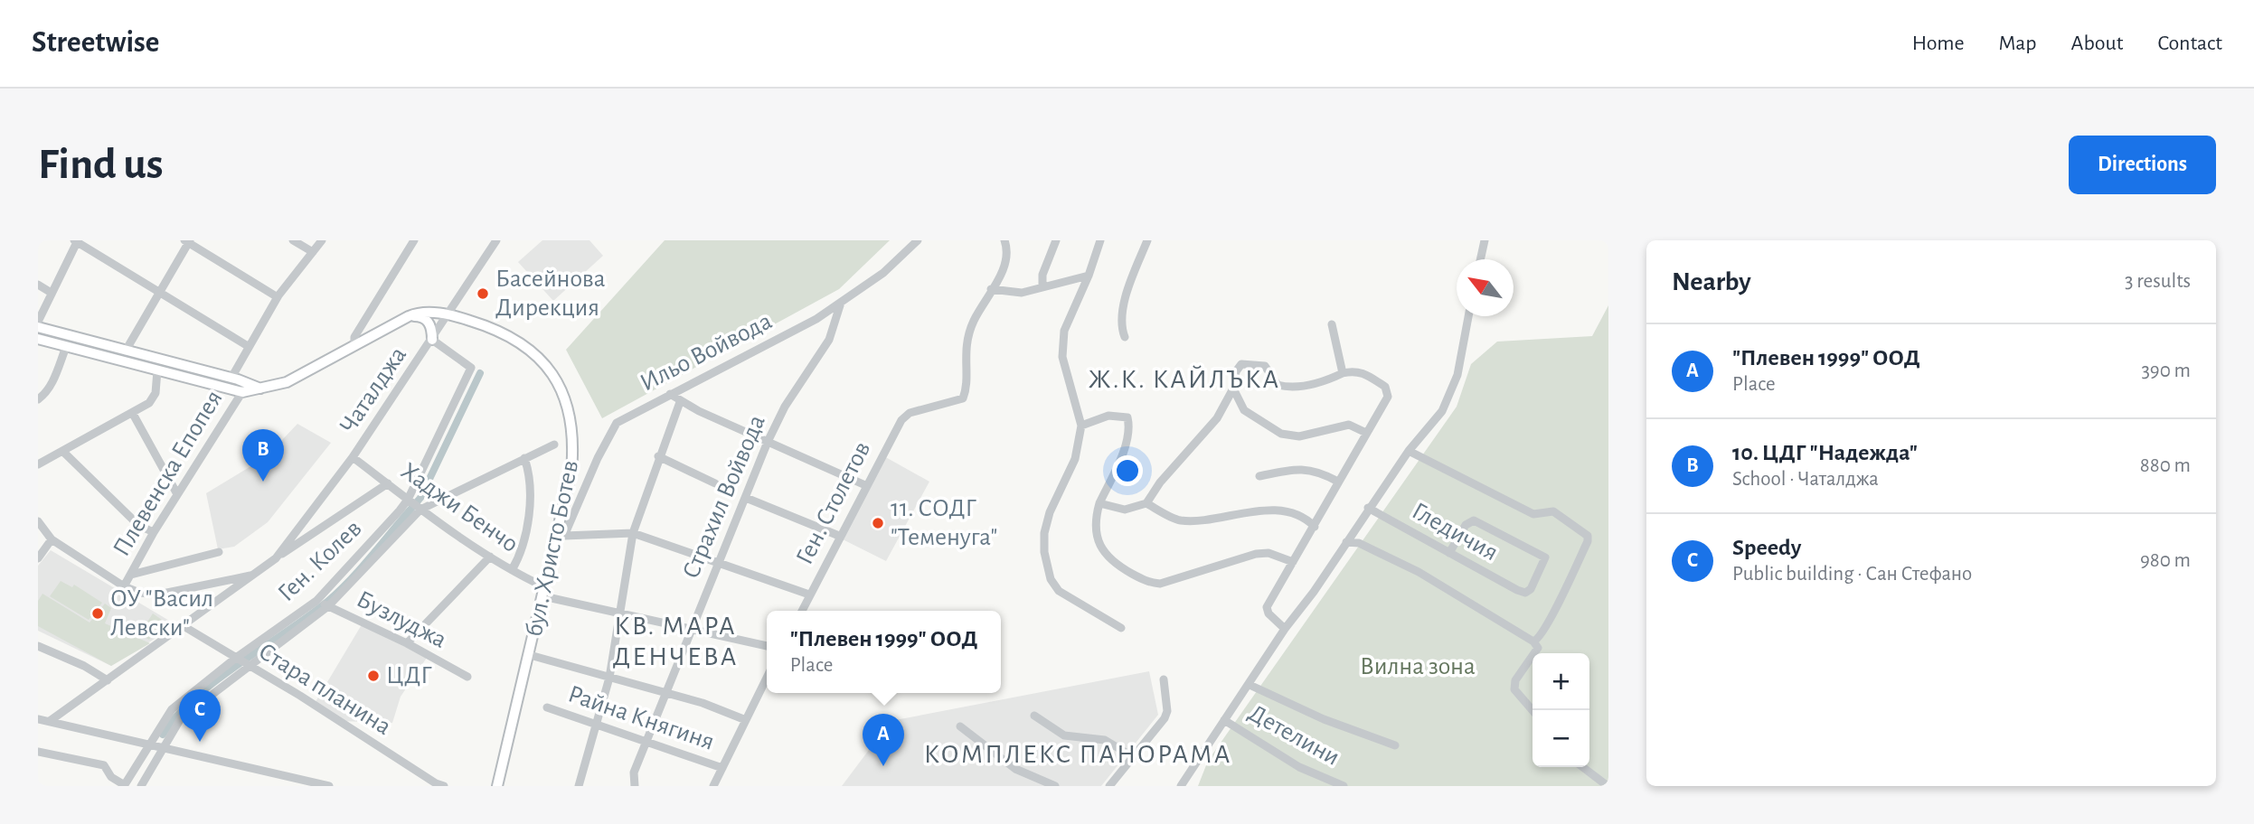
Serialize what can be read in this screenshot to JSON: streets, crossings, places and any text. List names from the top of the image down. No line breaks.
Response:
{"streets":{"main road":["бул. Христо Ботев"],"street":["Ильо Войвода","Чаталджа","Плевенска Епопея","Страхил Войвода","Ген. Столетов","Хаджи Бенчо","Гледичия","Ген. Колев","Бузлуджа","Стара планина","Райна Княгиня","Детелини"]},"crossings":[["Ильо Войвода","Страхил Войвода"],["Ильо Войвода","бул. Христо Ботев"],["Чаталджа","Хаджи Бенчо"],["Чаталджа","бул. Христо Ботев"],["Чаталджа","Ген. Колев"],["Чаталджа","Стара планина"],["Плевенска Епопея","бул. Христо Ботев"],["Страхил Войвода","Хаджи Бенчо"],["Страхил Войвода","Райна Княгиня"],["Хаджи Бенчо","бул. Христо Ботев"],["Хаджи Бенчо","Ген. Колев"],["Ген. Колев","Бузлуджа"],["Ген. Колев","Стара планина"]],"districts":["Ж.К. КАЙЛЪКА","КВ. МАРА ДЕНЧЕВА","КОМПЛЕКС ПАНОРАМА"],"parks":["Вилна зона"],"places":["Басейнова Дирекция","11. СОДГ \"Теменуга\"","ОУ \"Васил Левски\"","ЦДГ"],"north":"top left","page":{"header":"Streetwise","nav":["Home","Map","About","Contact"],"buttons":"Directions","title":"Find us","heading":["Nearby","3 results"],"list":[{"mark":"A","name":"\"Плевен 1999\" ООД","note":"Place","value":"390 m"},{"mark":"B","name":"10. ЦДГ \"Надежда\"","note":"School · Чаталджа","value":"880 m"},{"mark":"C","name":"Speedy","note":"Public building · Сан Стефано","value":"980 m"}],"pins":["B","C","A"],"popup":["\"Плевен 1999\" ООД","Place"],"map_buttons":["+","−"]}}
